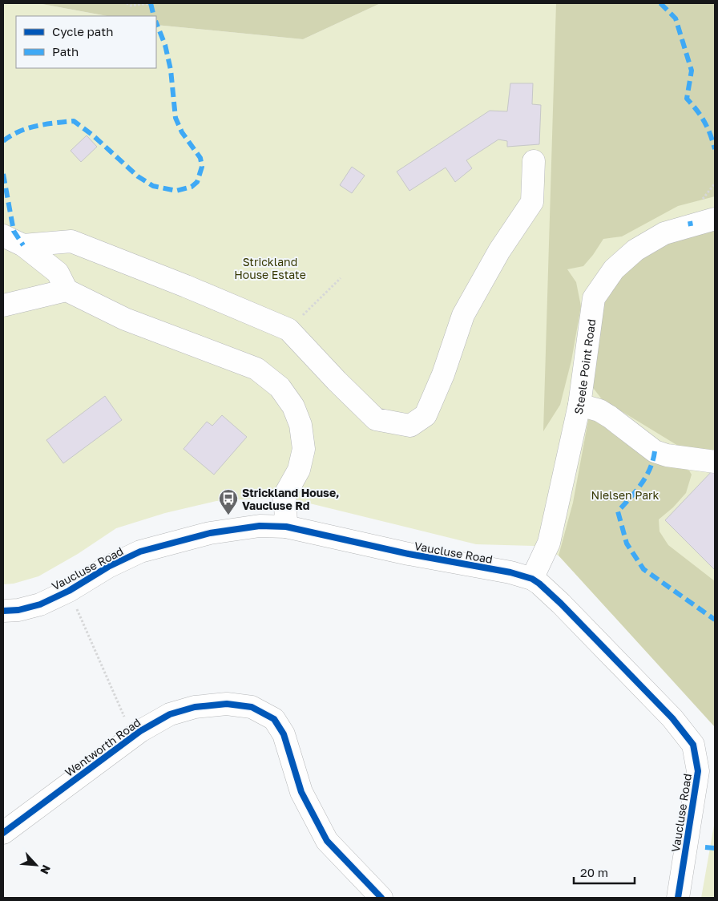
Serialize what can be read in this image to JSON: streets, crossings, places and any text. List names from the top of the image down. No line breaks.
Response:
{"streets":{"street":["Steele Point Road","Vaucluse Road","Wentworth Road"]},"crossings":[["Steele Point Road","Vaucluse Road"]],"parks":["Strickland House Estate","Nielsen Park"],"places":{"bus stop":["Strickland House, Vaucluse Rd"]},"legend":["Cycle path","Path"],"scale_bar":"20 m","north":"bottom right"}
